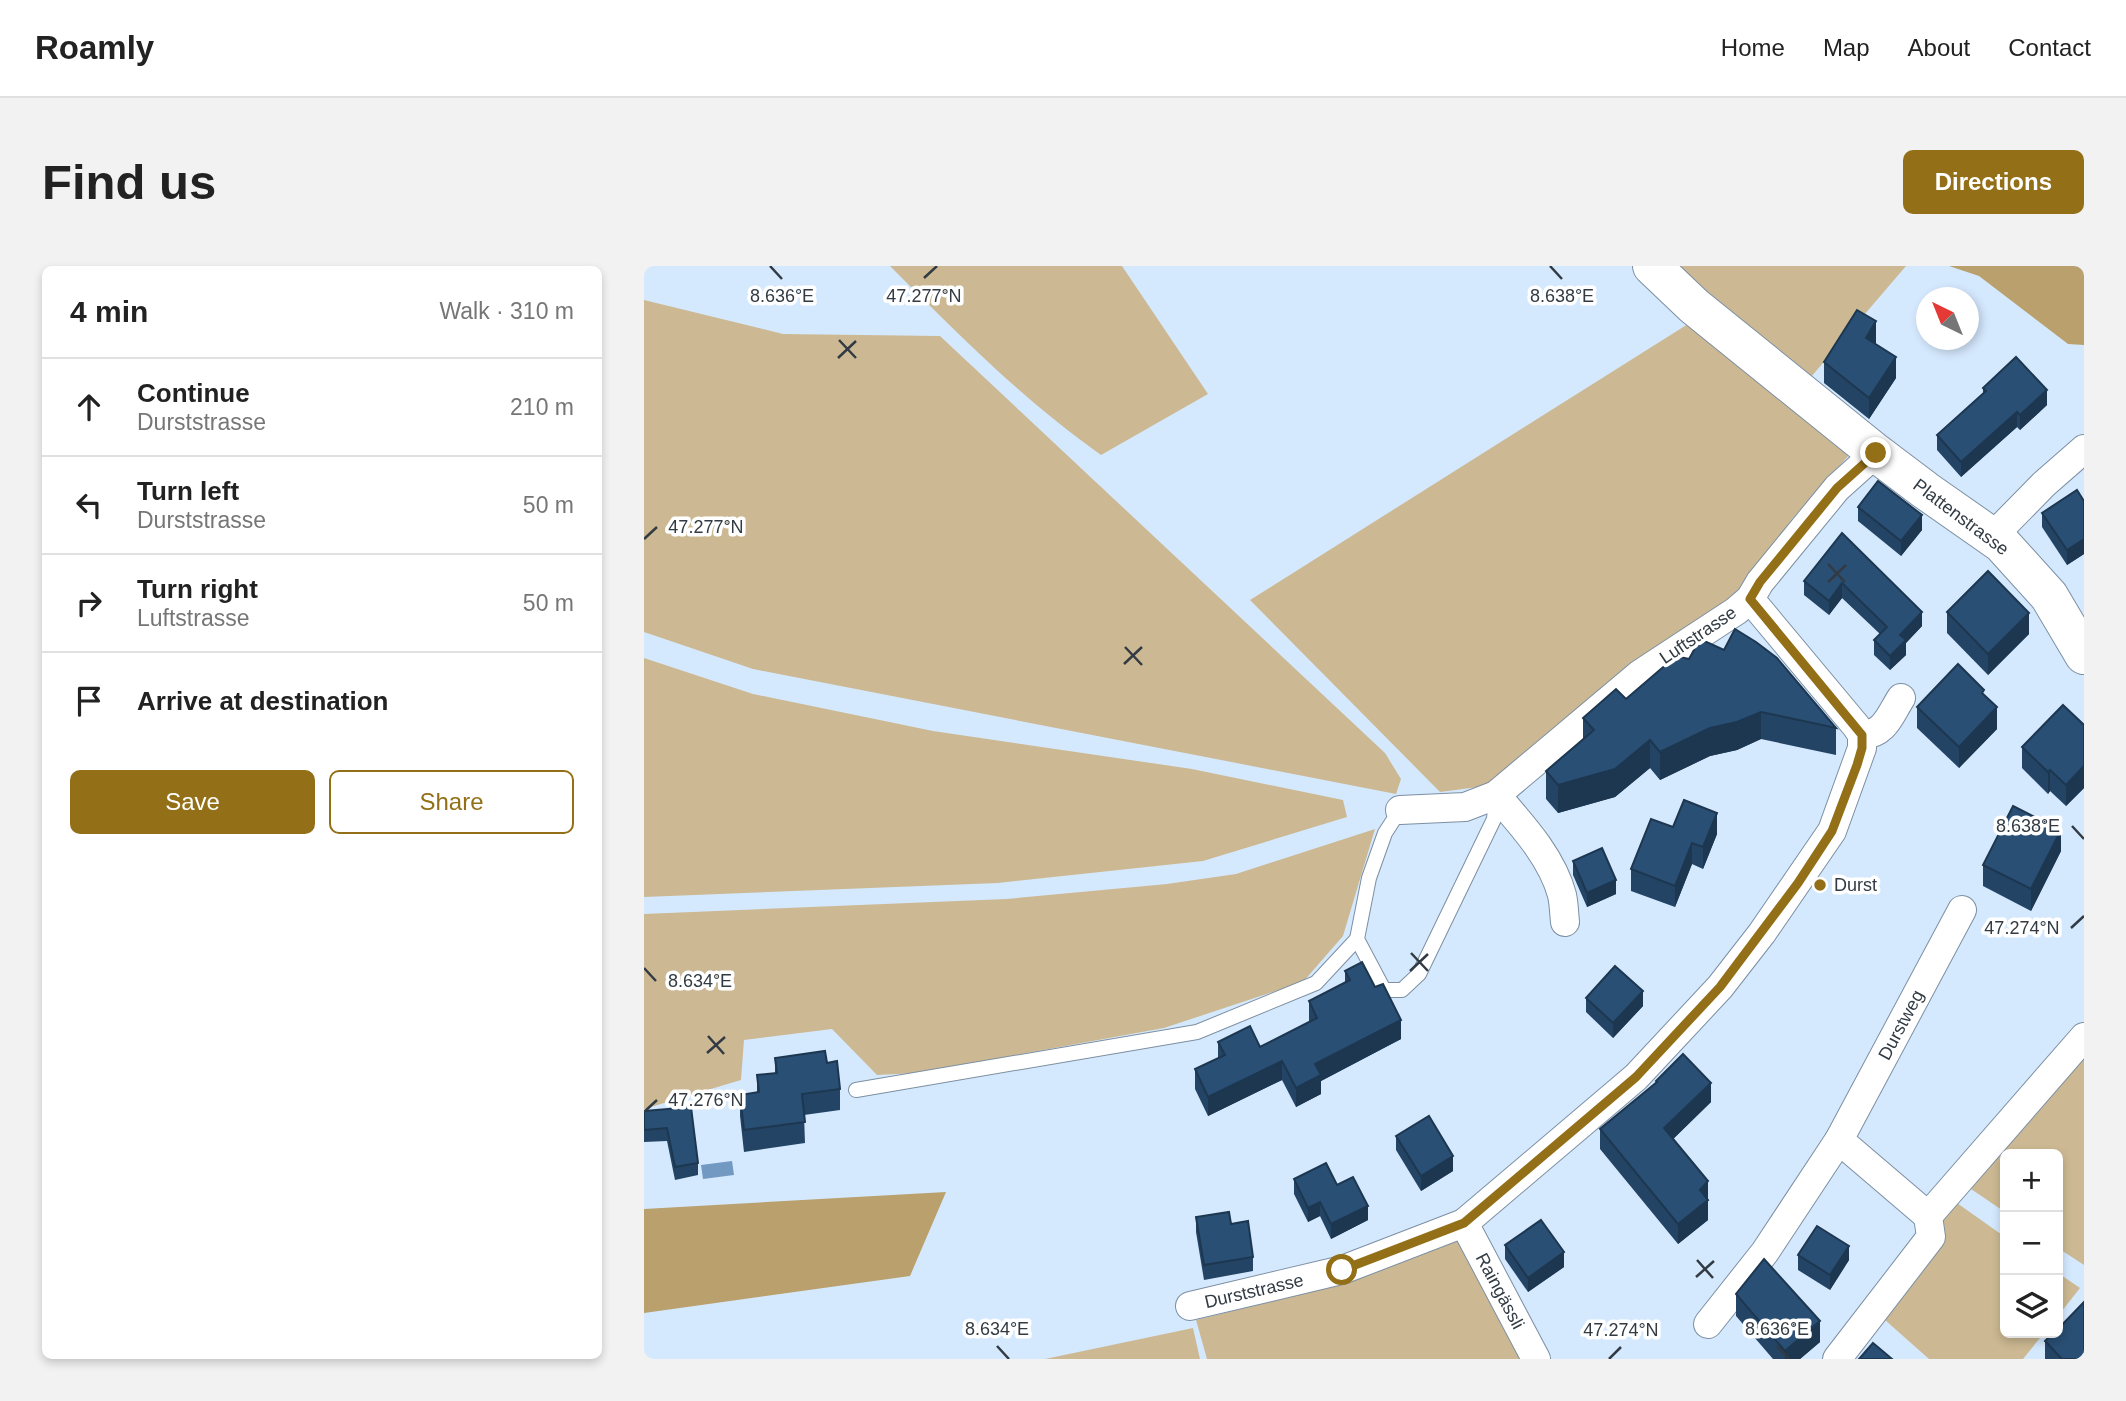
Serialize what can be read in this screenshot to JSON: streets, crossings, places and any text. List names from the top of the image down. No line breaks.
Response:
{"streets":{"street":["Plattenstrasse","Luftstrasse","Durstweg","Durststrasse","Raingässli"]},"crossings":[["Plattenstrasse","Luftstrasse"],["Durststrasse","Raingässli"]],"places":["Durst"],"north":"top left","page":{"header":"Roamly","nav":["Home","Map","About","Contact"],"buttons":["Directions",["Save","Share"]],"title":"Find us","heading":["4 min","Walk · 310 m"],"list":[["Continue","Durststrasse","210 m"],["Turn left","Durststrasse","50 m"],["Turn right","Luftstrasse","50 m"],"Arrive at destination"],"map_buttons":["+","−"]},"coordinates":["47.277°N","8.636°E","8.638°E","47.274°N","8.634°E","47.276°N"]}
